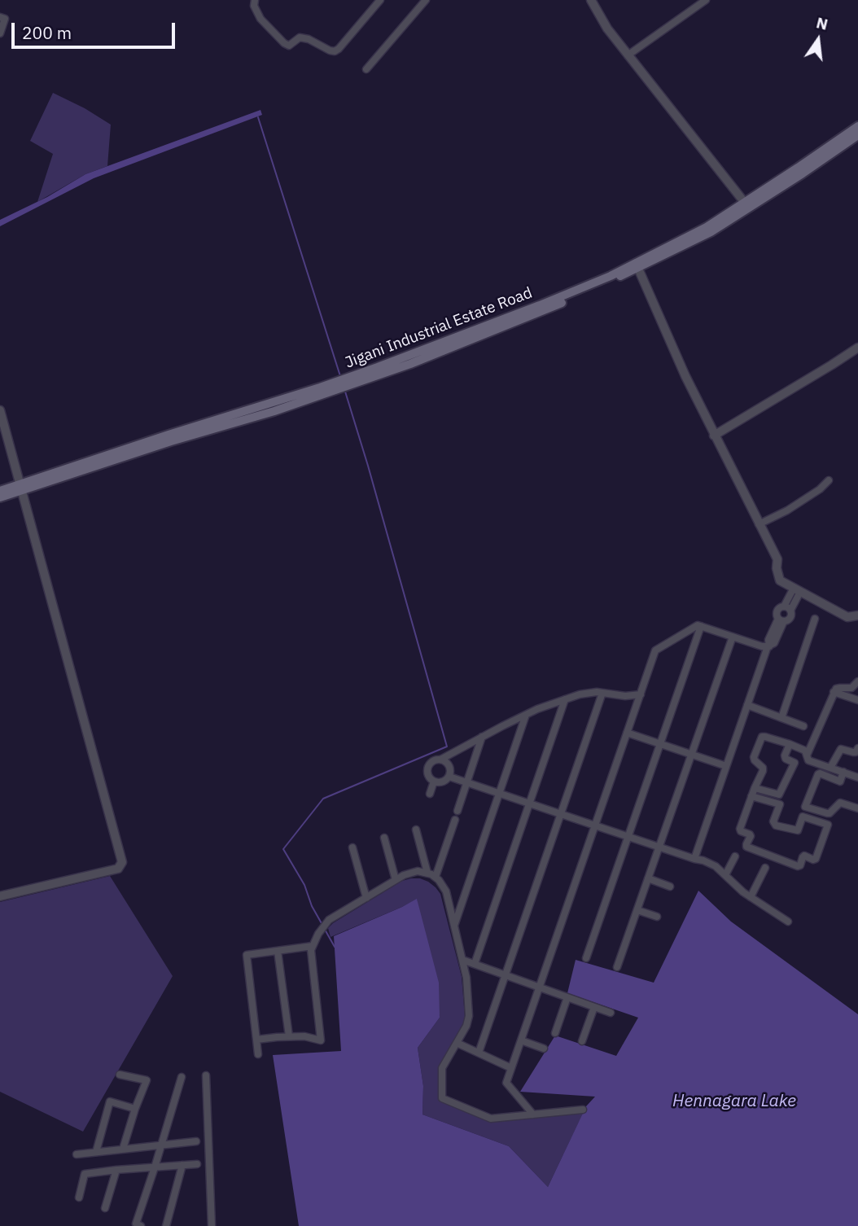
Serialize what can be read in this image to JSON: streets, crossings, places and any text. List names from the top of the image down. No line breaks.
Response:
{"streets":{"main road":["Jigani Industrial Estate Road"]},"water":["Hennagara Lake"],"scale_bar":"200 m","north":"top"}
